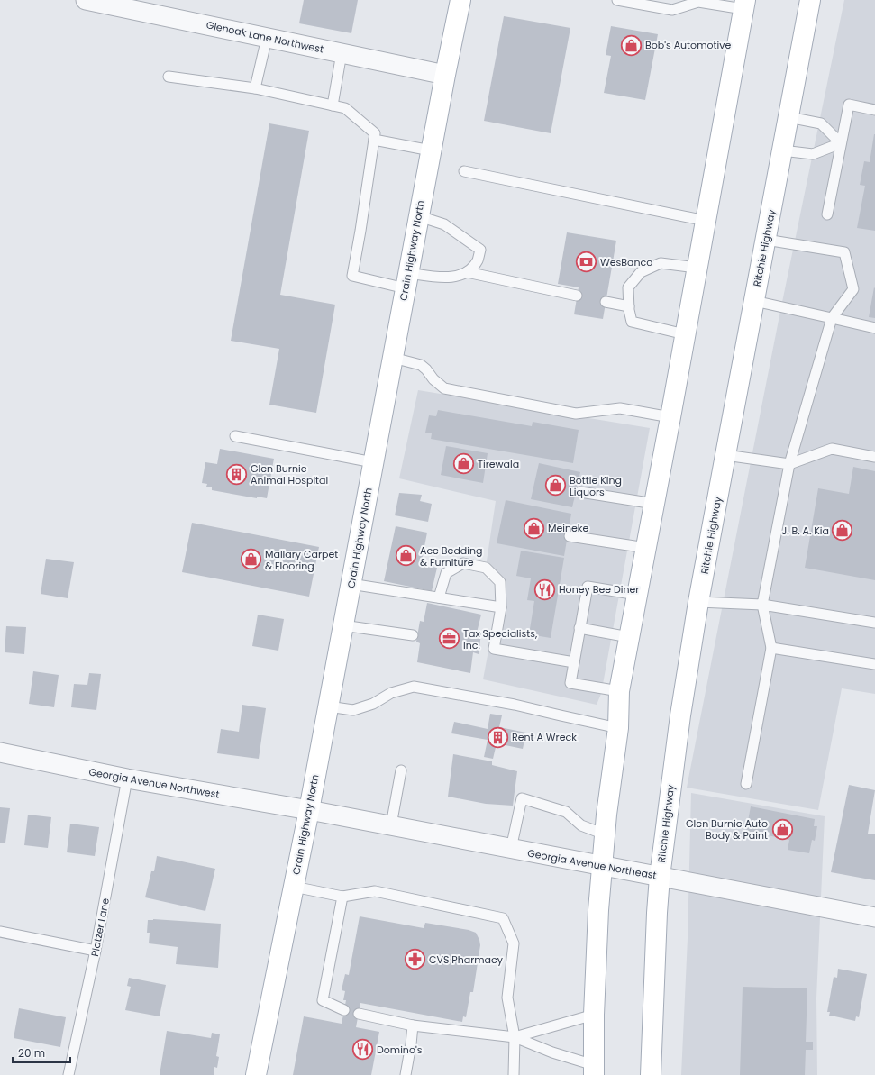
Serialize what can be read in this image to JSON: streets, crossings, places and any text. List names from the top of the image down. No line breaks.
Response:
{"streets":{"main road":["Ritchie Highway","Crain Highway North"],"street":["Glenoak Lane Northwest","Georgia Avenue Northwest","Georgia Avenue Northeast"],"lane":["Platzer Lane"]},"crossings":[["Glenoak Lane Northwest","Crain Highway North"],["Ritchie Highway","Georgia Avenue Northeast"],["Crain Highway North","Georgia Avenue Northwest"],["Crain Highway North","Georgia Avenue Northeast"],["Georgia Avenue Northwest","Georgia Avenue Northeast"],["Georgia Avenue Northwest","Platzer Lane"]],"places":{"shop":["Bob's Automotive","Tirewala","Bottle King Liquors","Meineke","J. B. A. Kia","Ace Bedding & Furniture","Mallary Carpet & Flooring","Glen Burnie Auto Body & Paint"],"bank":["WesBanco"],"building":["Glen Burnie Animal Hospital","Rent A Wreck"],"restaurant":["Honey Bee Diner","Domino's"],"office":["Tax Specialists, Inc."],"pharmacy":["CVS Pharmacy"]},"scale_bar":"20 m"}
